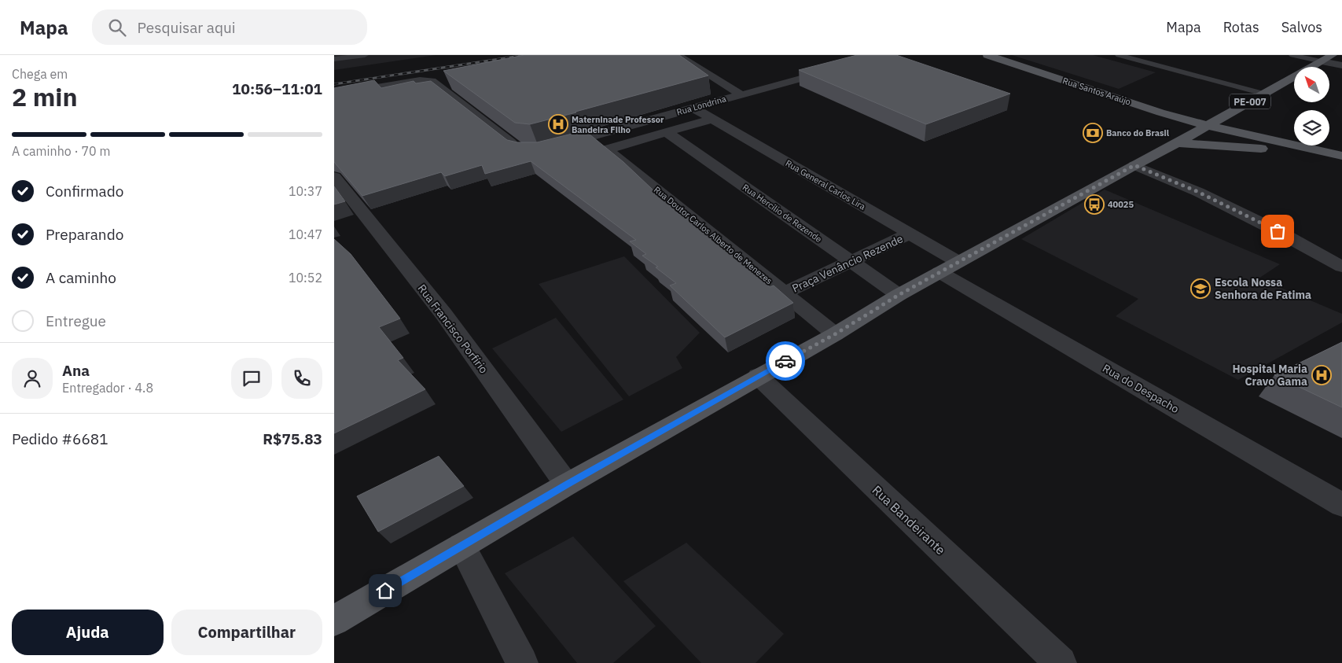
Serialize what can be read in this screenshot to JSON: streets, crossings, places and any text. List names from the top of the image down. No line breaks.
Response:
{"streets":{"main road":["Rua Santos Araújo","PE-007"],"street":["Rua Londrina","Rua General Carlos Lira","Rua Hercílio de Rezende","Rua Doutor Carlos Alberto de Menezes","Praça Venâncio Rezende","Rua Francisco Porfírio","Rua do Despacho","Rua Bandeirante"]},"crossings":[["Rua Santos Araújo","PE-007"],["PE-007","Rua General Carlos Lira"],["PE-007","Rua Hercílio de Rezende"],["PE-007","Rua Doutor Carlos Alberto de Menezes"],["PE-007","Rua Francisco Porfírio"],["PE-007","Rua do Despacho"],["PE-007","Rua Bandeirante"],["Rua Londrina","Rua General Carlos Lira"],["Rua Londrina","Rua Hercílio de Rezende"],["Rua Londrina","Rua Doutor Carlos Alberto de Menezes"],["Rua General Carlos Lira","Praça Venâncio Rezende"],["Rua General Carlos Lira","Rua do Despacho"],["Rua Hercílio de Rezende","Praça Venâncio Rezende"],["Rua Doutor Carlos Alberto de Menezes","Praça Venâncio Rezende"]],"places":{"hospital":["Materninade Professor Bandeira Filho","Hospital Maria Cravo Gama"],"bank":["Banco do Brasil"],"bus stop":["40025"],"school or university":["Escola Nossa Senhora de Fatima"]},"north":"top left","page":{"header":"Mapa","search":"Pesquisar aqui","nav":["Mapa","Rotas","Salvos"],"heading":["2 min","Chega em","10:56–11:01"],"panel":["Ana","Entregador · 4.8","Pedido #6681","R$75.83"],"bar":"A caminho · 70 m","list":[["Confirmado","10:37"],["Preparando","10:47"],["A caminho","10:52"],"Entregue"],"buttons":["Ajuda","Compartilhar"]}}
